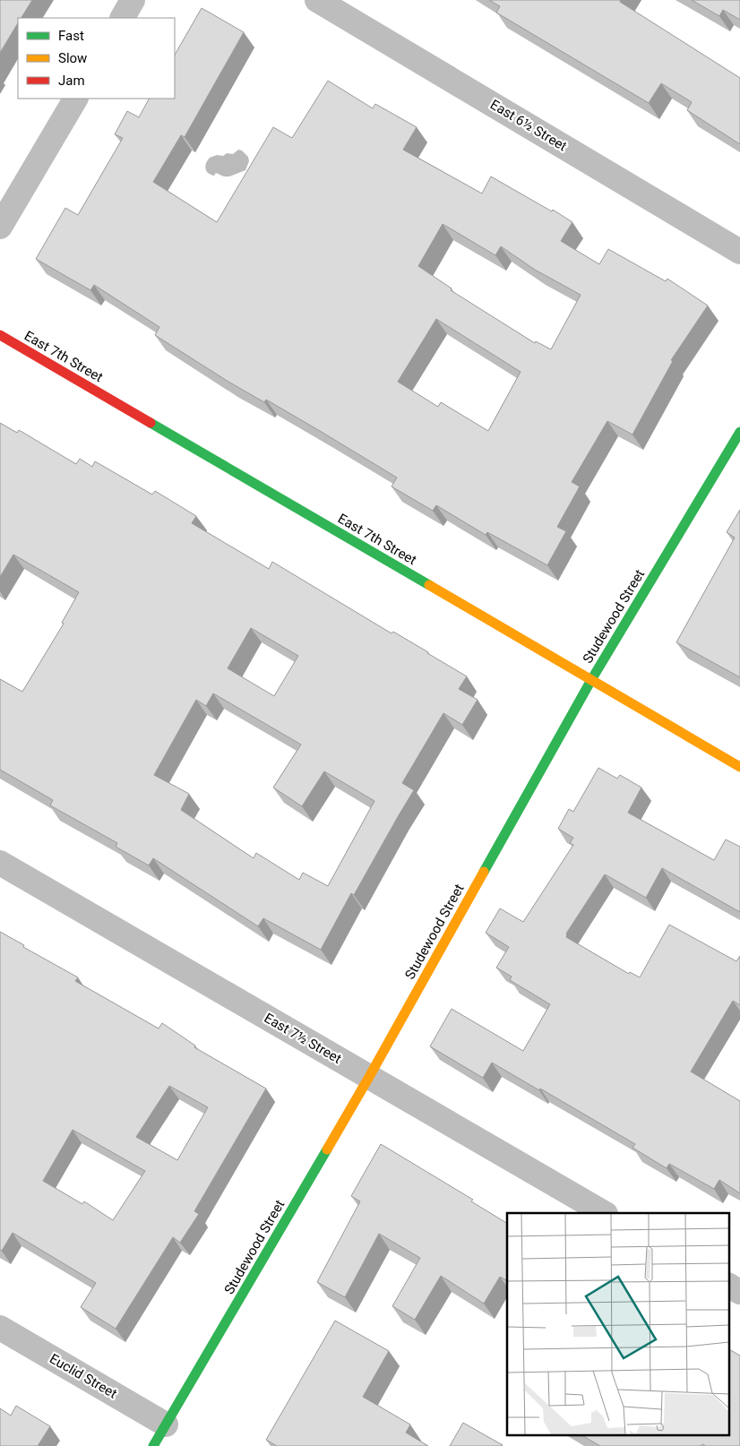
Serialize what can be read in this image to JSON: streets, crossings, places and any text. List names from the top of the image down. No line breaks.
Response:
{"streets":{"main road":["East 7th Street","Studewood Street"],"street":["East 6½ Street","East 7½ Street","Euclid Street"]},"crossings":[["East 7th Street","Studewood Street"],["Studewood Street","East 7½ Street"],["Studewood Street","Euclid Street"]],"legend":["Fast","Slow","Jam"]}
